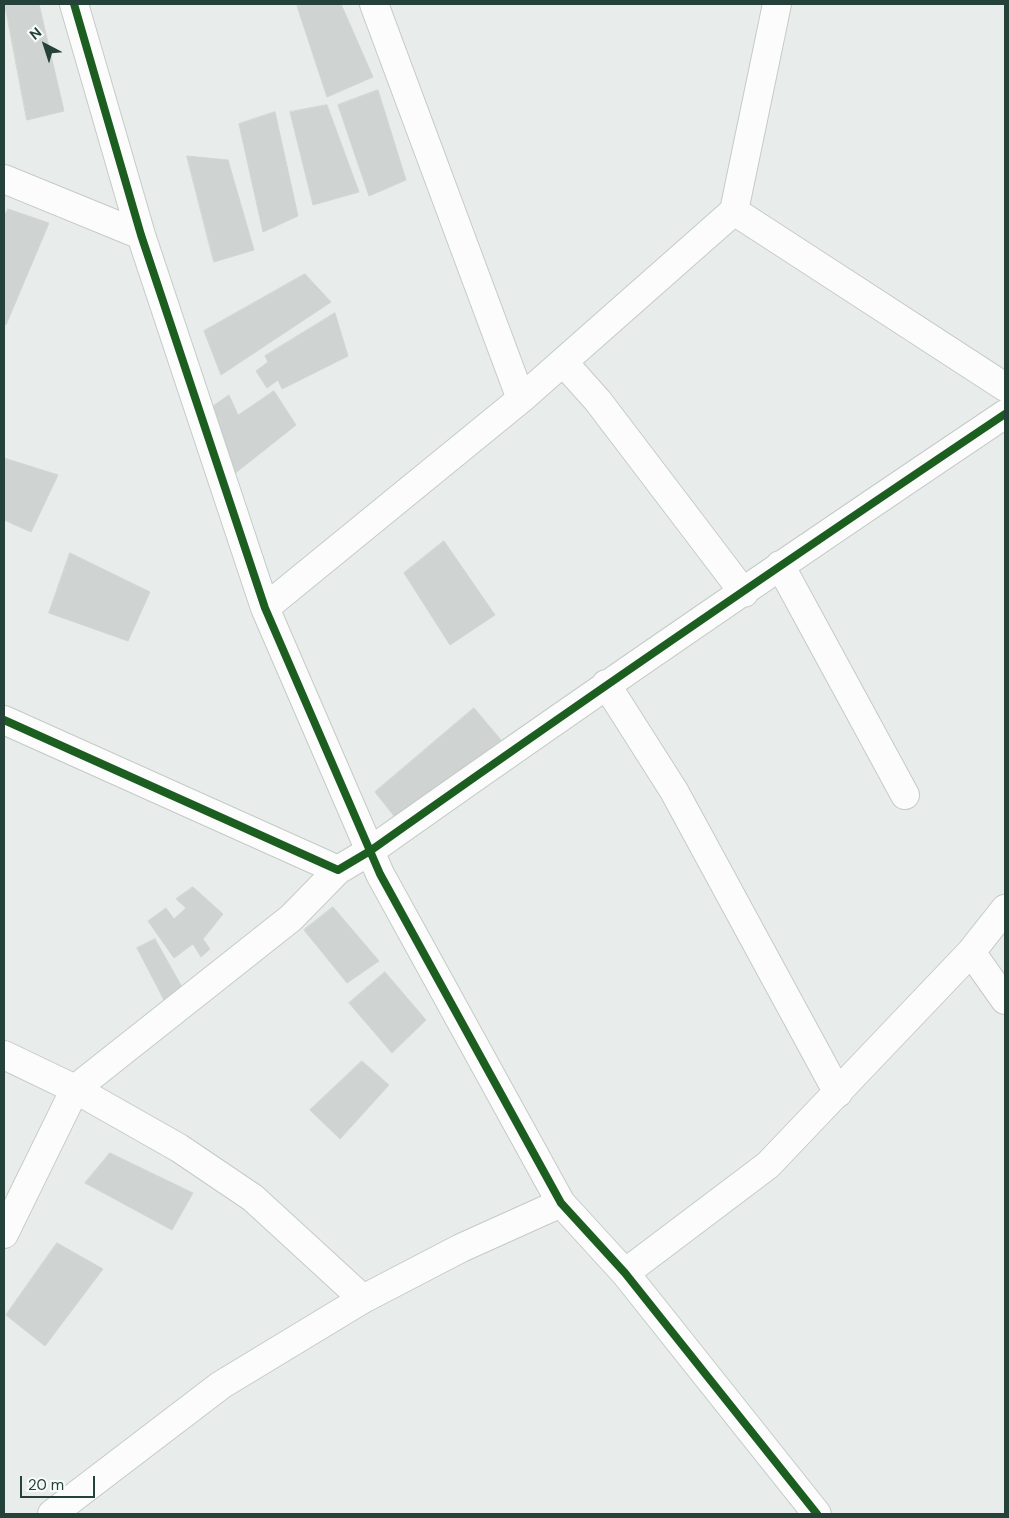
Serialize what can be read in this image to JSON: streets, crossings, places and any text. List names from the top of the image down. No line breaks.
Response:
{"scale_bar":"20 m","north":"top left"}
